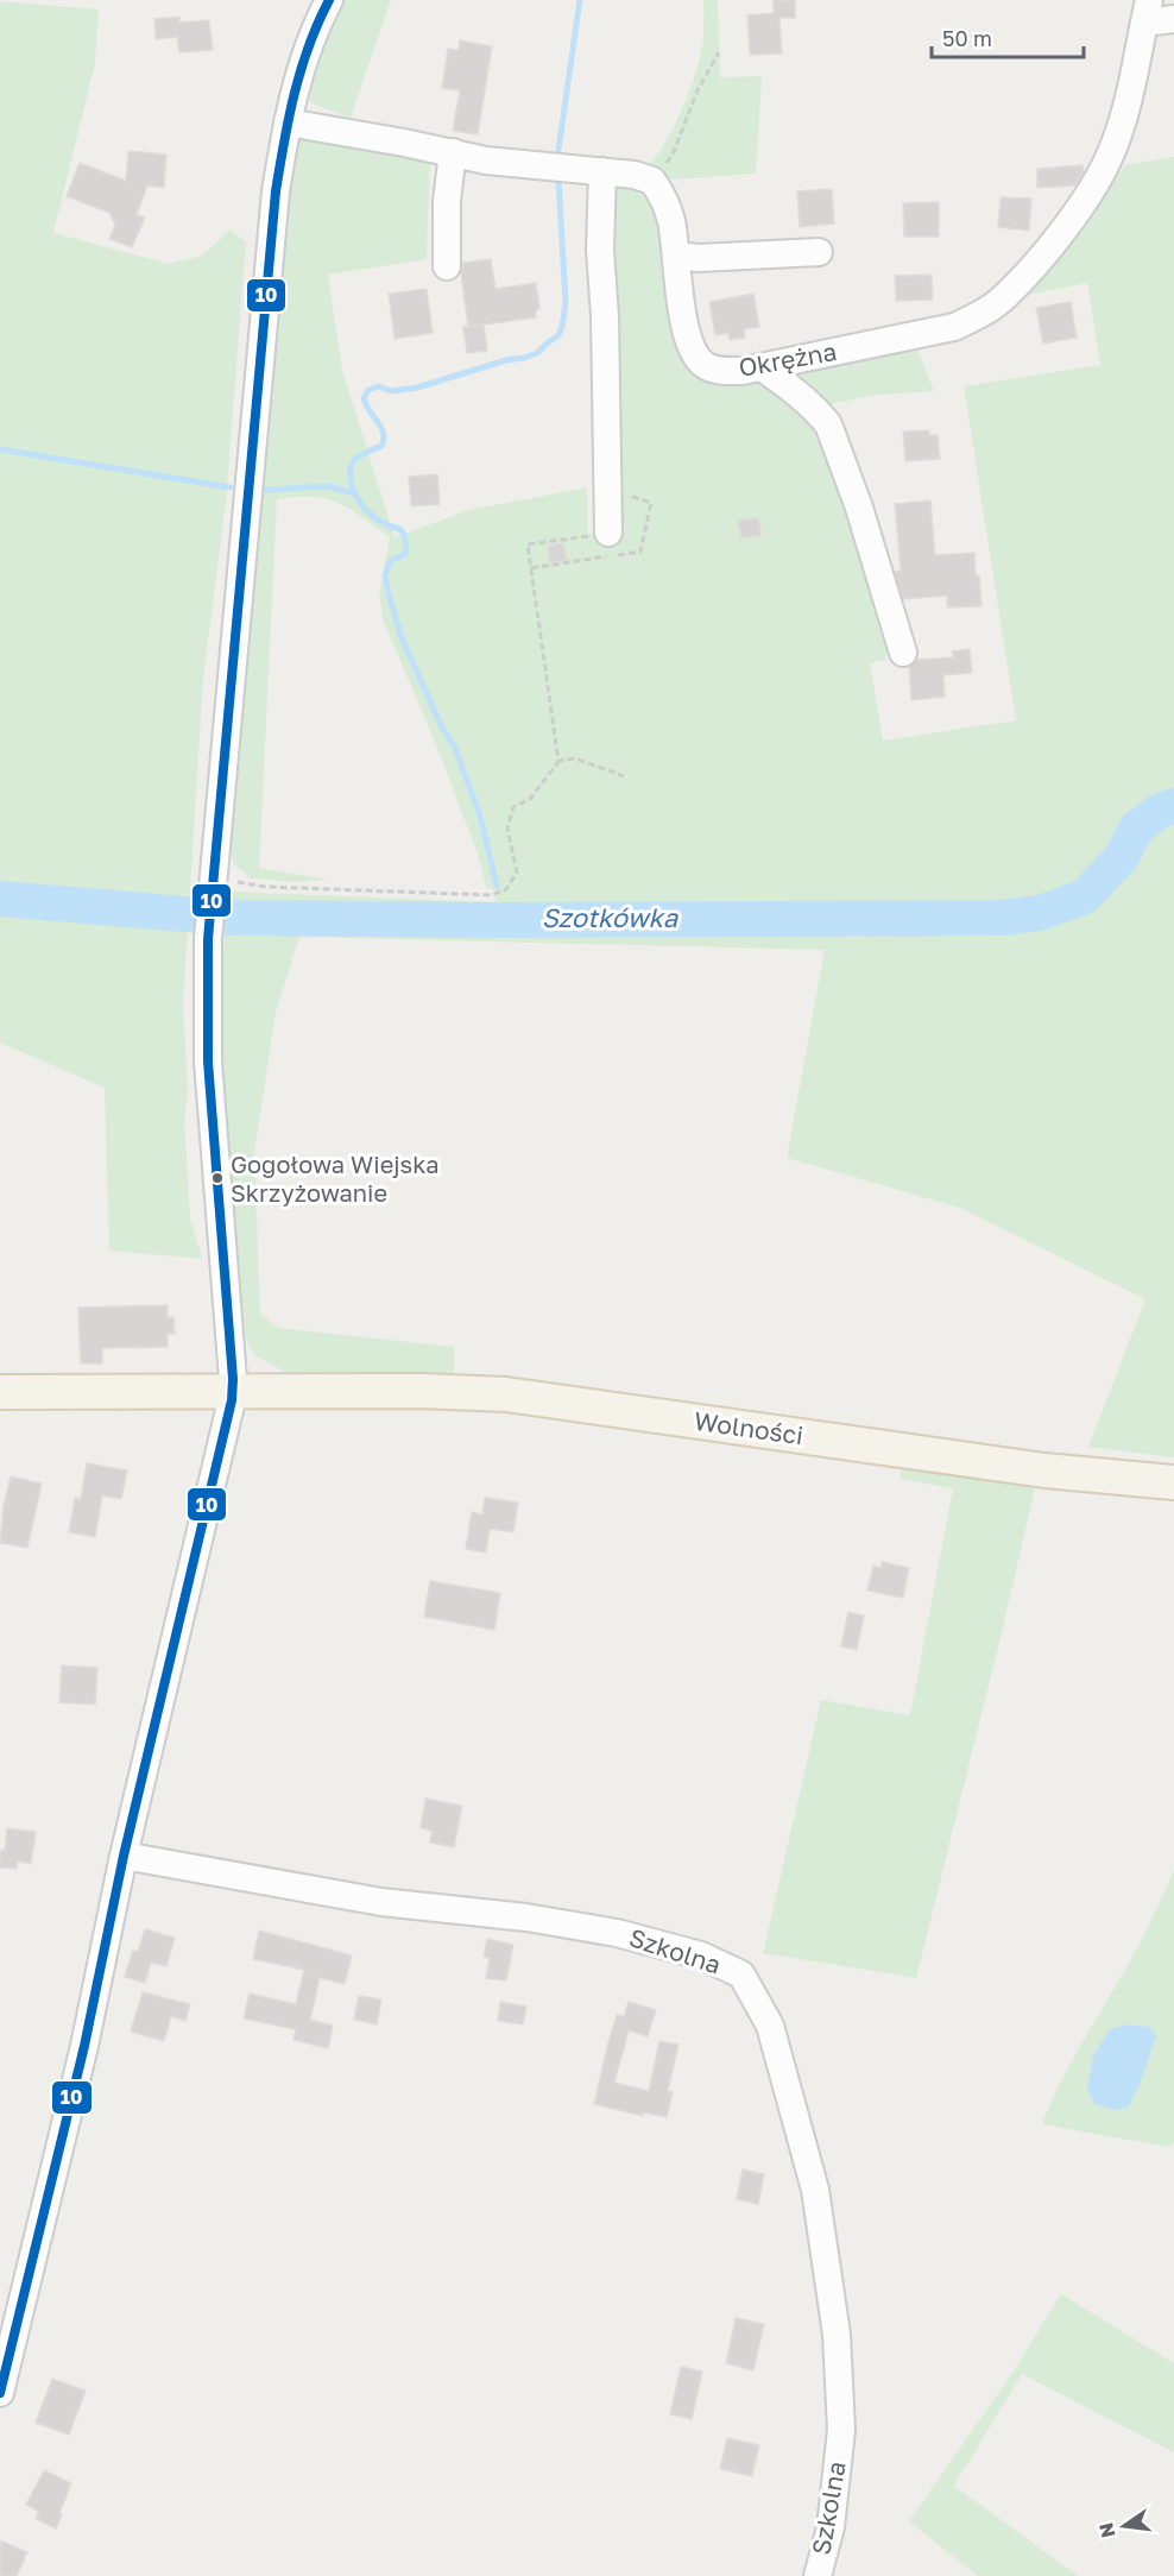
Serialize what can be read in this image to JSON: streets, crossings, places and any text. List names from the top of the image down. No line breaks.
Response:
{"streets":{"main road":["Wolności"],"street":["Okrężna","Szkolna"]},"water":["Szotkówka"],"places":["Gogołowa Wiejska Skrzyżowanie"],"lines":["transit line 10"],"scale_bar":"50 m","north":"left"}
